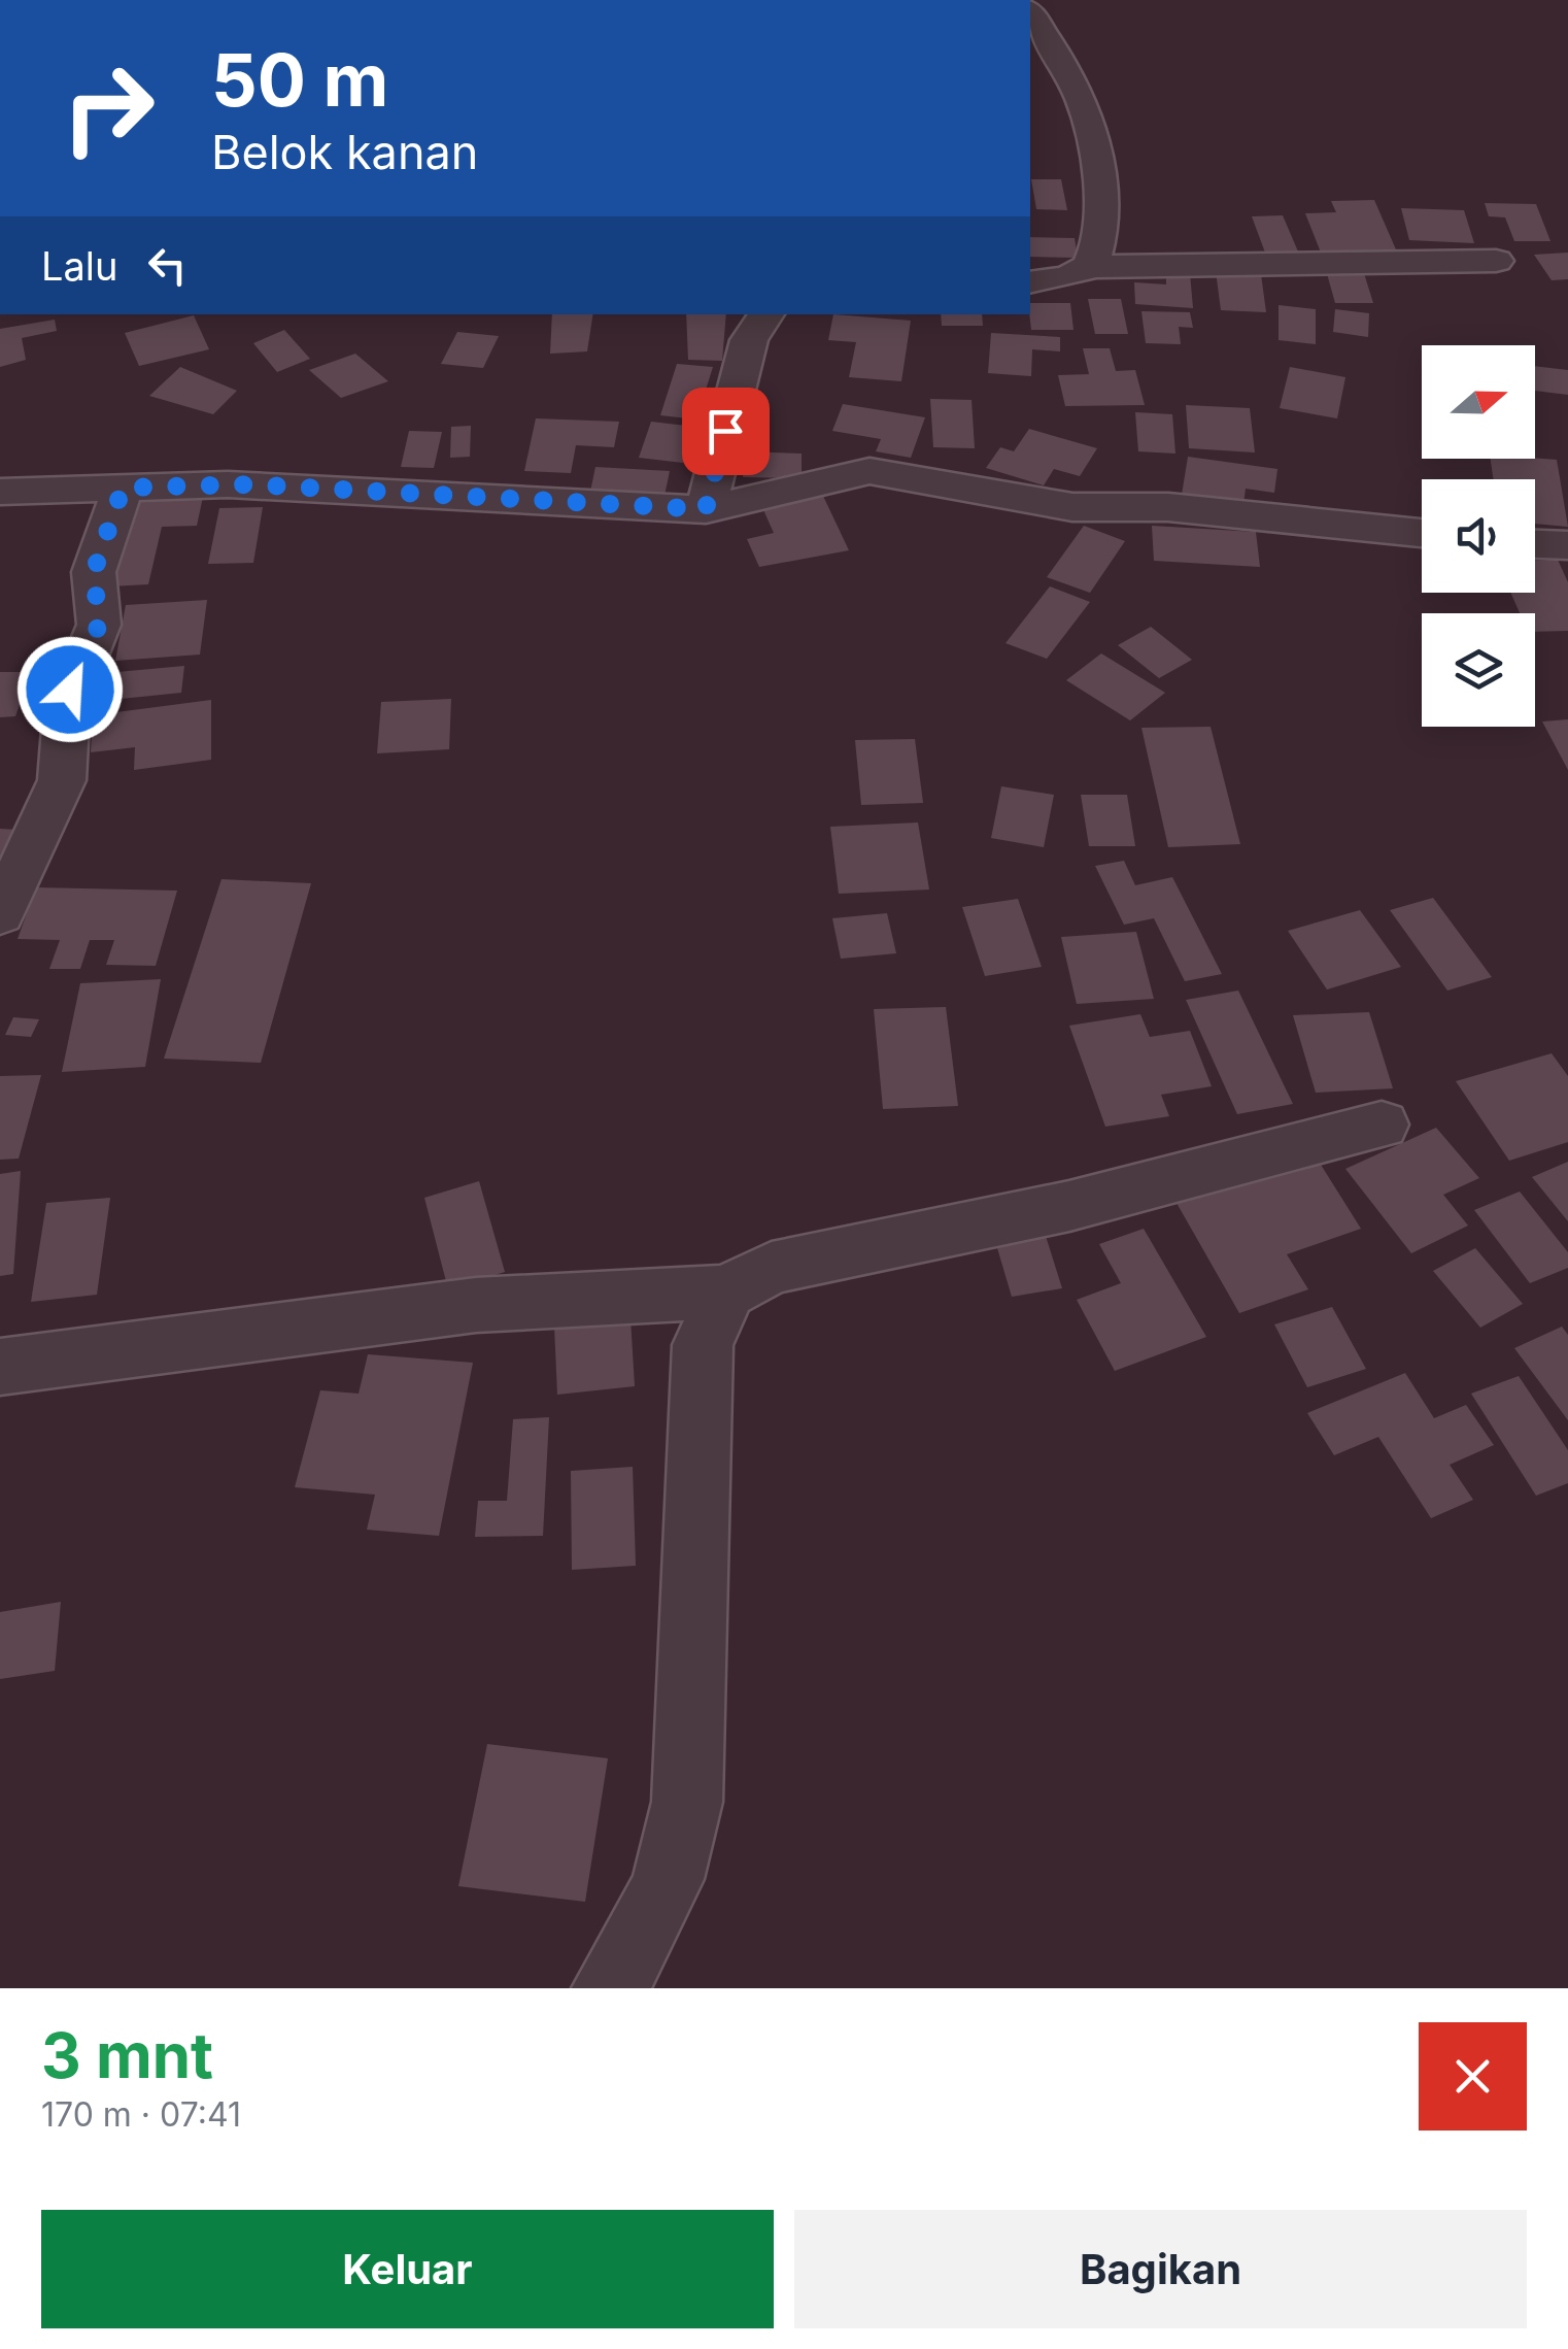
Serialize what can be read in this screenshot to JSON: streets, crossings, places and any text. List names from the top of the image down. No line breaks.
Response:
{"north":"right","page":{"turn":["50 m","Belok kanan"],"then":"Lalu","heading":["3 mnt","170 m · 07:41"],"buttons":["Keluar","Bagikan"]}}
